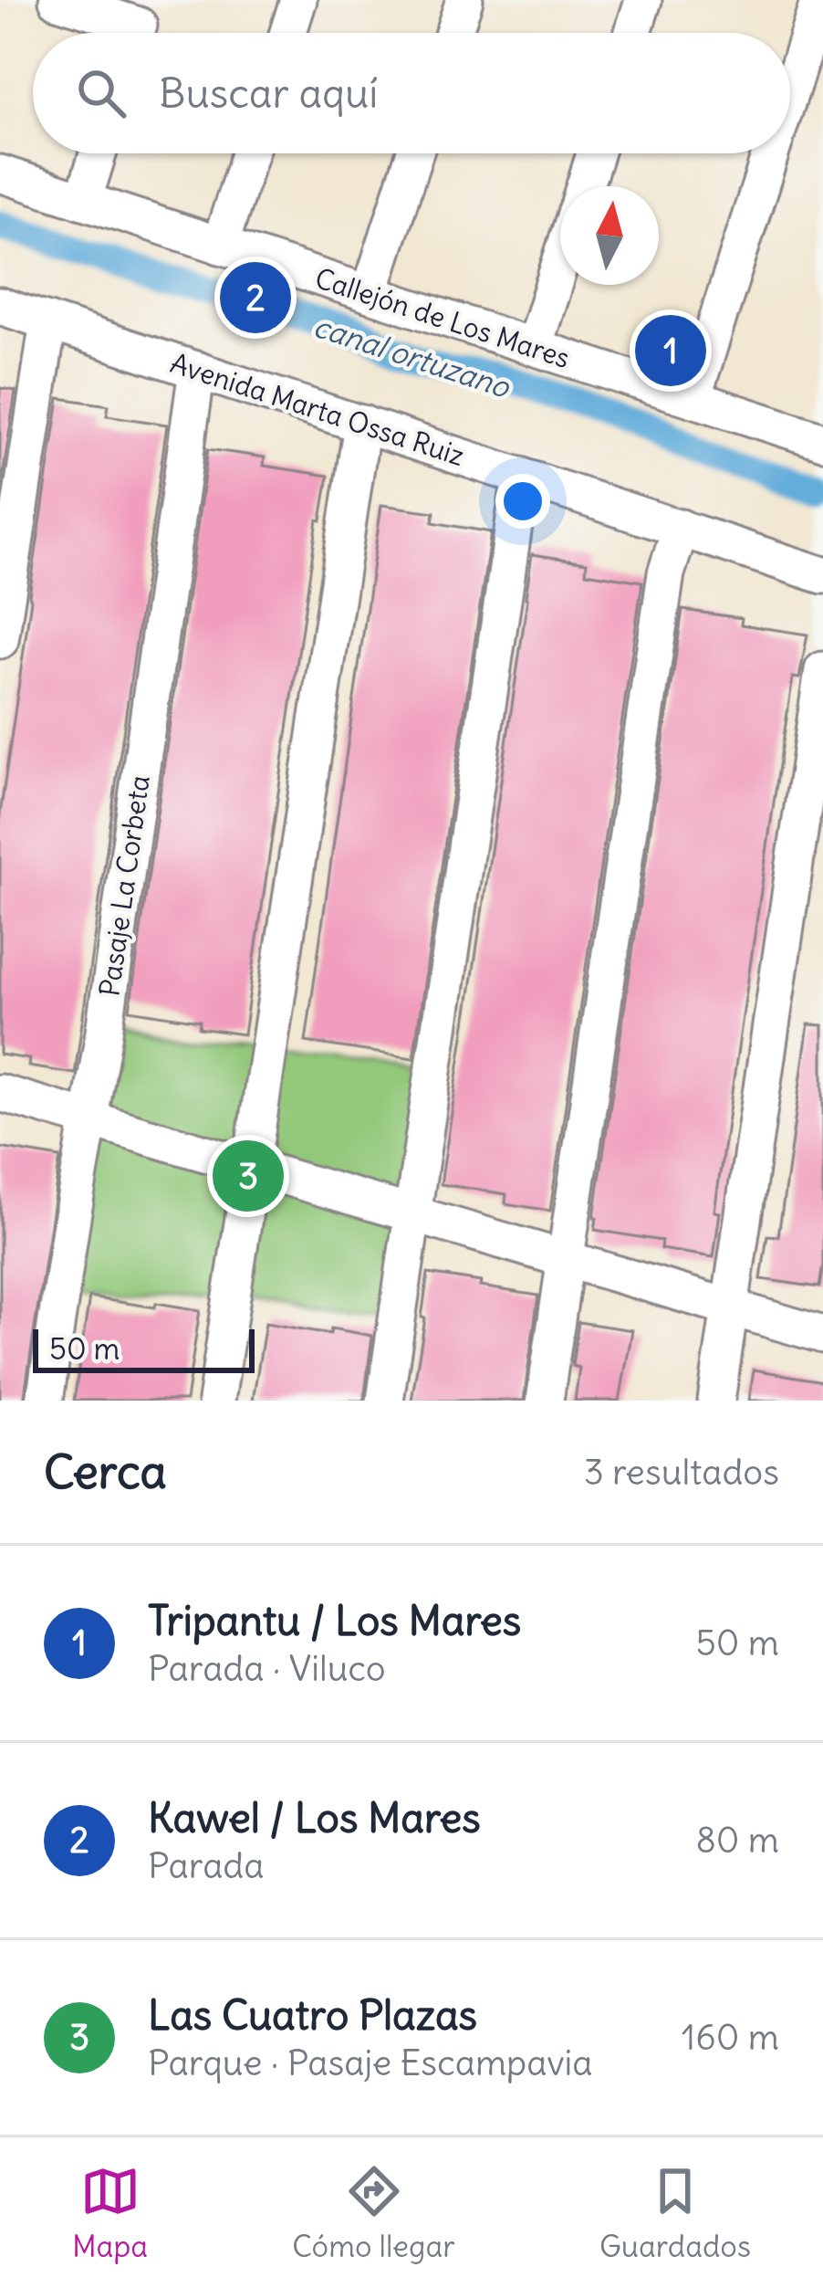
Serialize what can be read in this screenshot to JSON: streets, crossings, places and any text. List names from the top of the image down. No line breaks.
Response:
{"streets":{"street":["Callejón de Los Mares","Avenida Marta Ossa Ruiz","Pasaje La Corbeta"]},"crossings":[["Avenida Marta Ossa Ruiz","Pasaje La Corbeta"]],"water":["canal ortuzano"],"scale_bar":"50 m","north":"top","page":{"search":"Buscar aquí","pins":["2","1","3"],"scale":"50 m","heading":["Cerca","3 resultados"],"list":[{"mark":"1","name":"Tripantu / Los Mares","note":"Parada · Viluco","value":"50 m"},{"mark":"2","name":"Kawel / Los Mares","note":"Parada","value":"80 m"},{"mark":"3","name":"Las Cuatro Plazas","note":"Parque · Pasaje Escampavia","value":"160 m"}],"nav":["Mapa","Cómo llegar","Guardados"]}}
